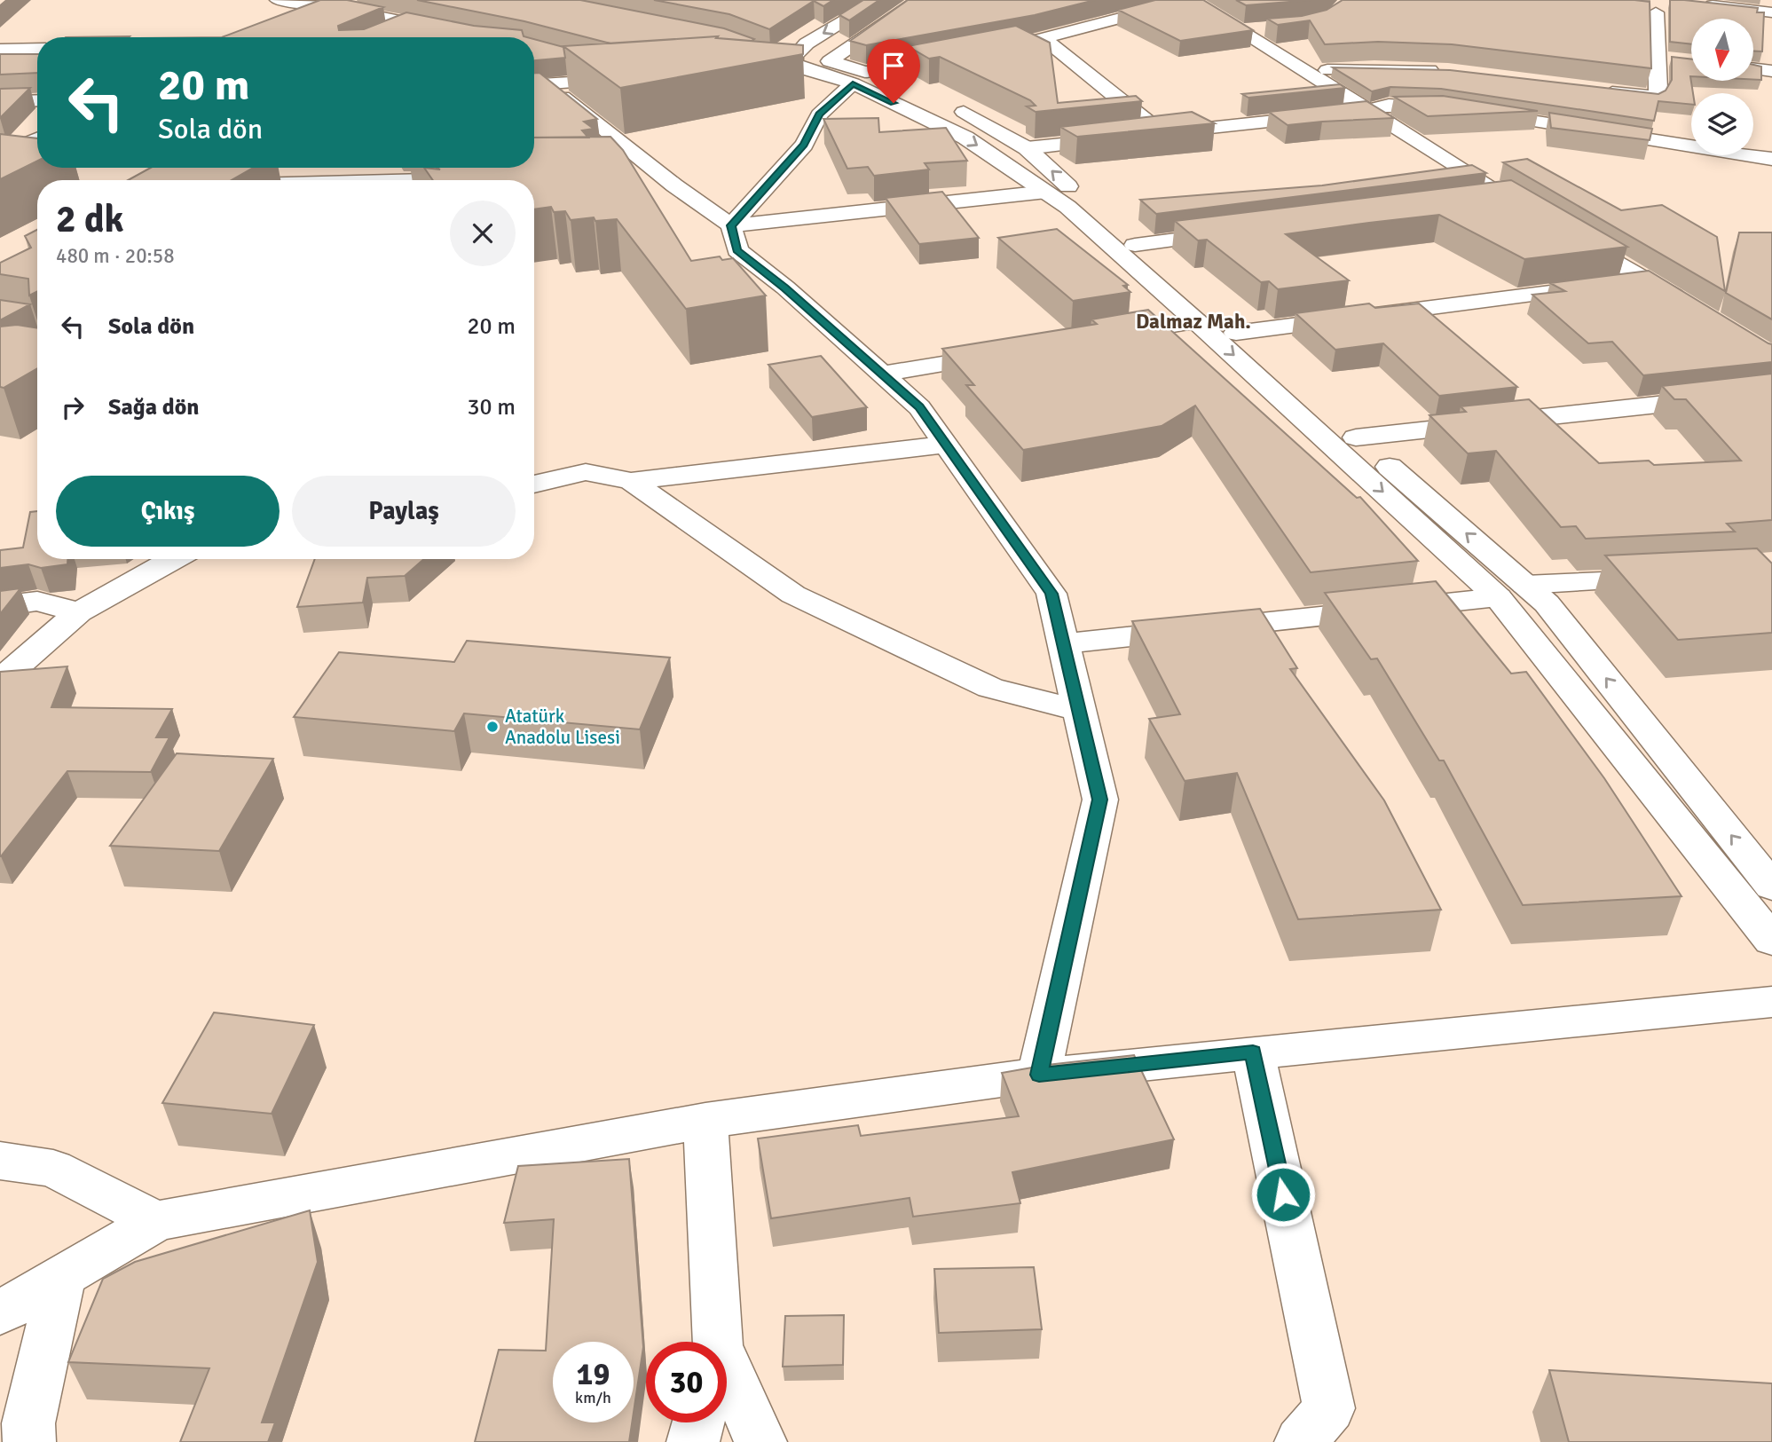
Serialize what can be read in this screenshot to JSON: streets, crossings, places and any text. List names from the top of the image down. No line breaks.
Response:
{"districts":["Dalmaz Mah."],"places":["Atatürk Anadolu Lisesi"],"north":"bottom","page":{"turn":["20 m","Sola dön"],"heading":["2 dk","480 m · 20:58"],"list":[{"name":"Sola dön","value":"20 m"},{"name":"Sağa dön","value":"30 m"}],"buttons":["Çıkış","Paylaş"],"speed":"19 km/h","limit":"30"}}
